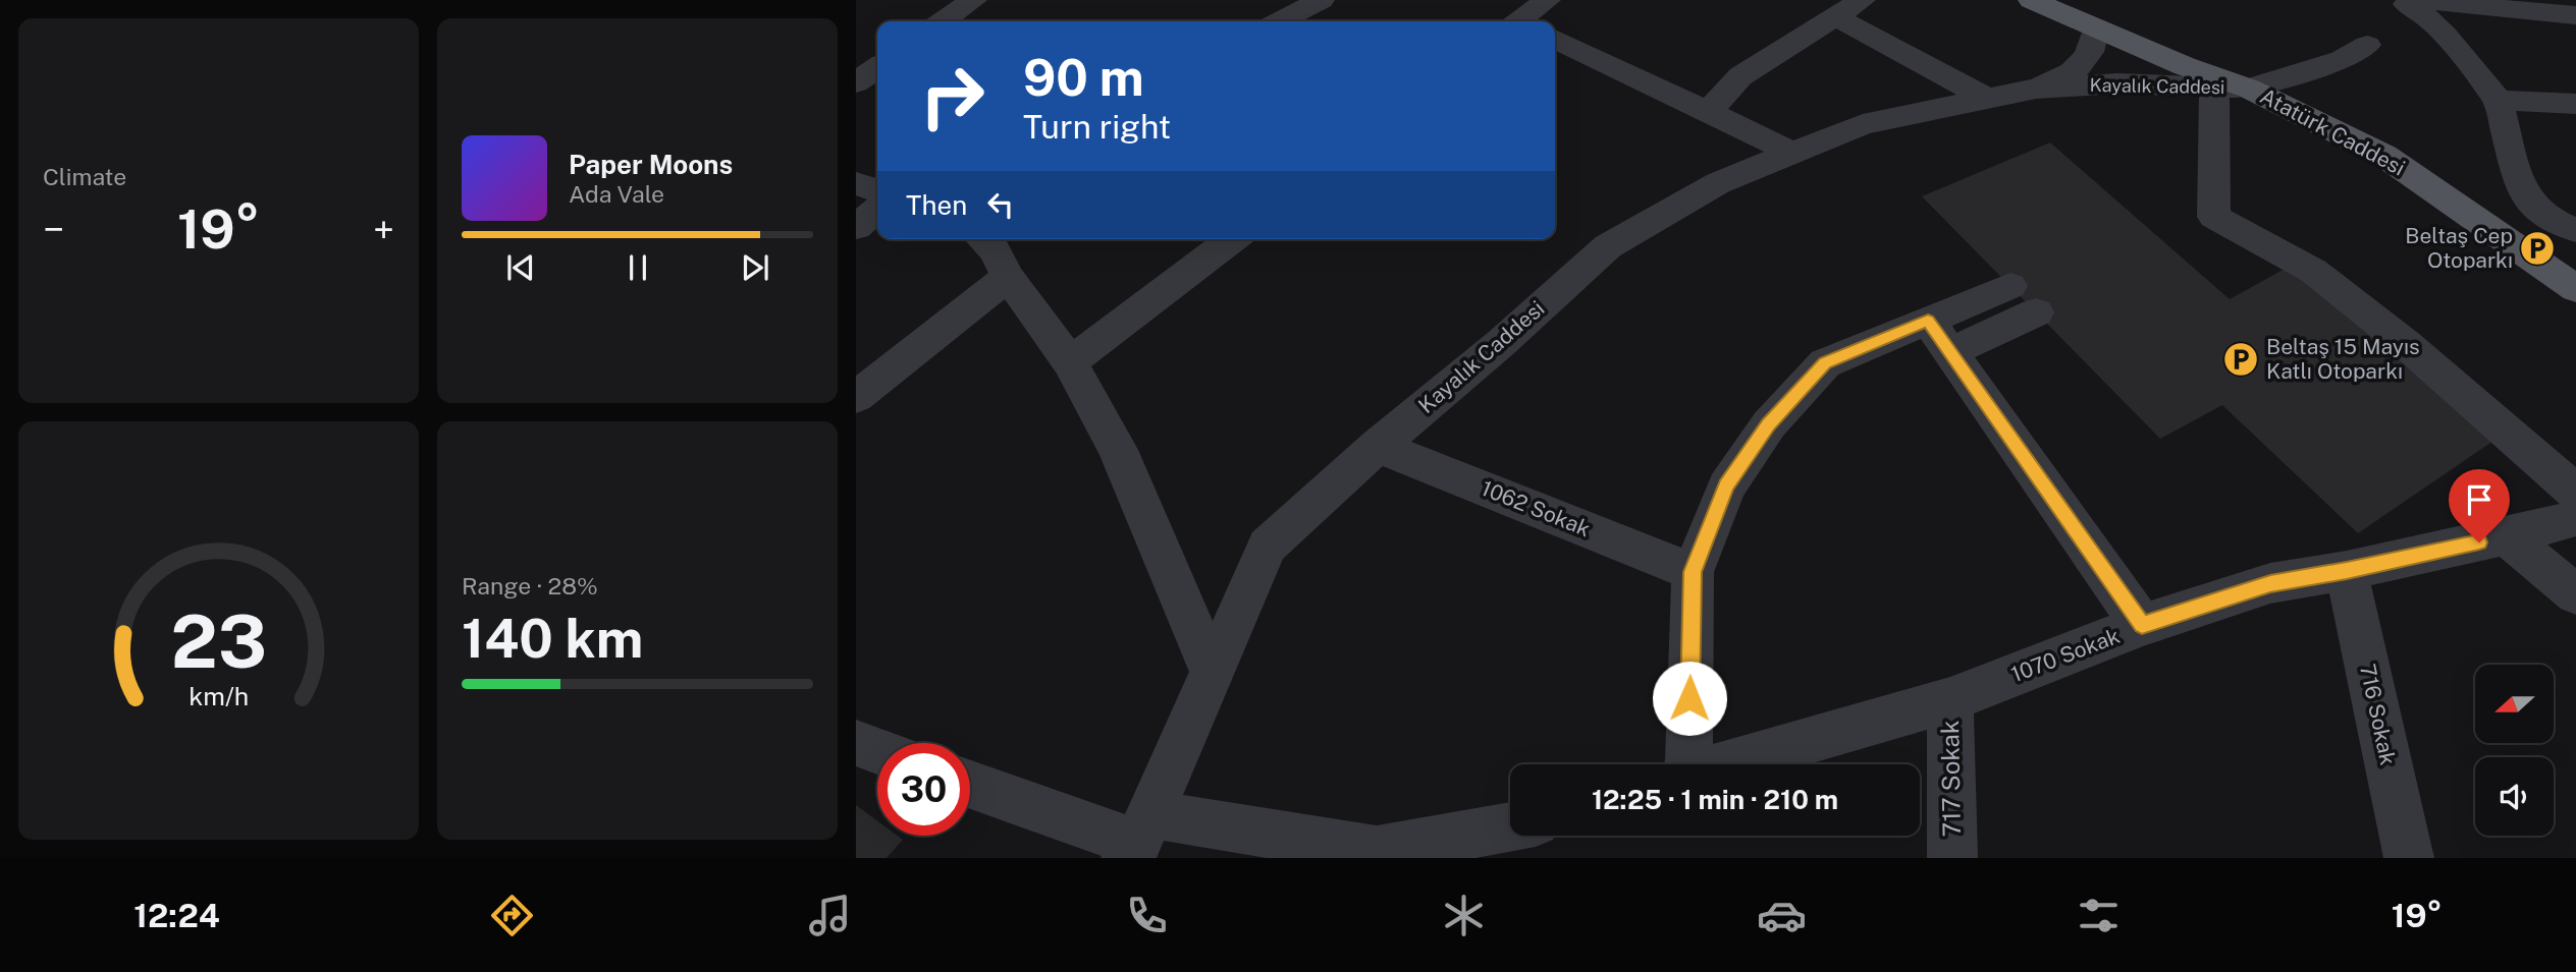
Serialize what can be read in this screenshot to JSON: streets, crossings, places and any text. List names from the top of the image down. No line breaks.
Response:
{"streets":{"main road":["Atatürk Caddesi"],"street":["Kayalık Caddesi","1062 Sokak","1070 Sokak","716 Sokak","717 Sokak"]},"crossings":[["Kayalık Caddesi","Atatürk Caddesi"],["Kayalık Caddesi","1062 Sokak"],["1070 Sokak","716 Sokak"],["1070 Sokak","717 Sokak"]],"places":{"parking":["Beltaş Cep Otoparkı","Beltaş 15 Mayıs Katlı Otoparkı"]},"north":"left","page":{"tile":["Climate",["Range · 28%","140 km"]],"turn":["90 m","Turn right"],"song":["Paper Moons","Ada Vale"],"then":"Then","heat":["−","19°","+"],"limit":"30","trip":"12:25 · 1 min · 210 m","tabs":["12:24","19°"],"gauge":["23","km/h"]}}
